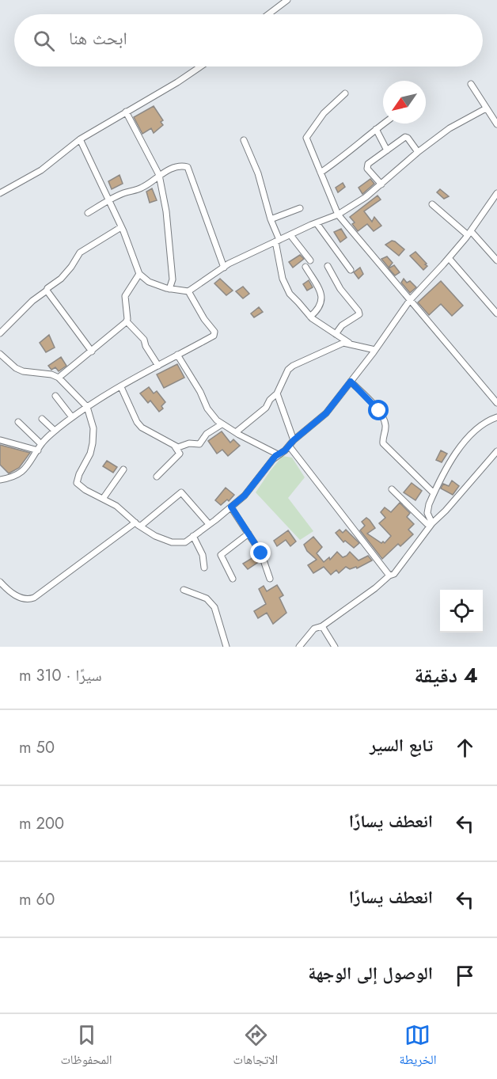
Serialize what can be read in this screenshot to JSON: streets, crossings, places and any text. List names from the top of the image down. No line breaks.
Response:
{"north":"bottom left","page":{"search":"ابحث هنا","heading":["4 دقيقة","سيرًا · 310 m"],"list":[["تابع السير","50 m"],["انعطف يسارًا","200 m"],["انعطف يسارًا","60 m"],"الوصول إلى الوجهة"],"nav":["الخريطة","الاتجاهات","المحفوظات"]}}
